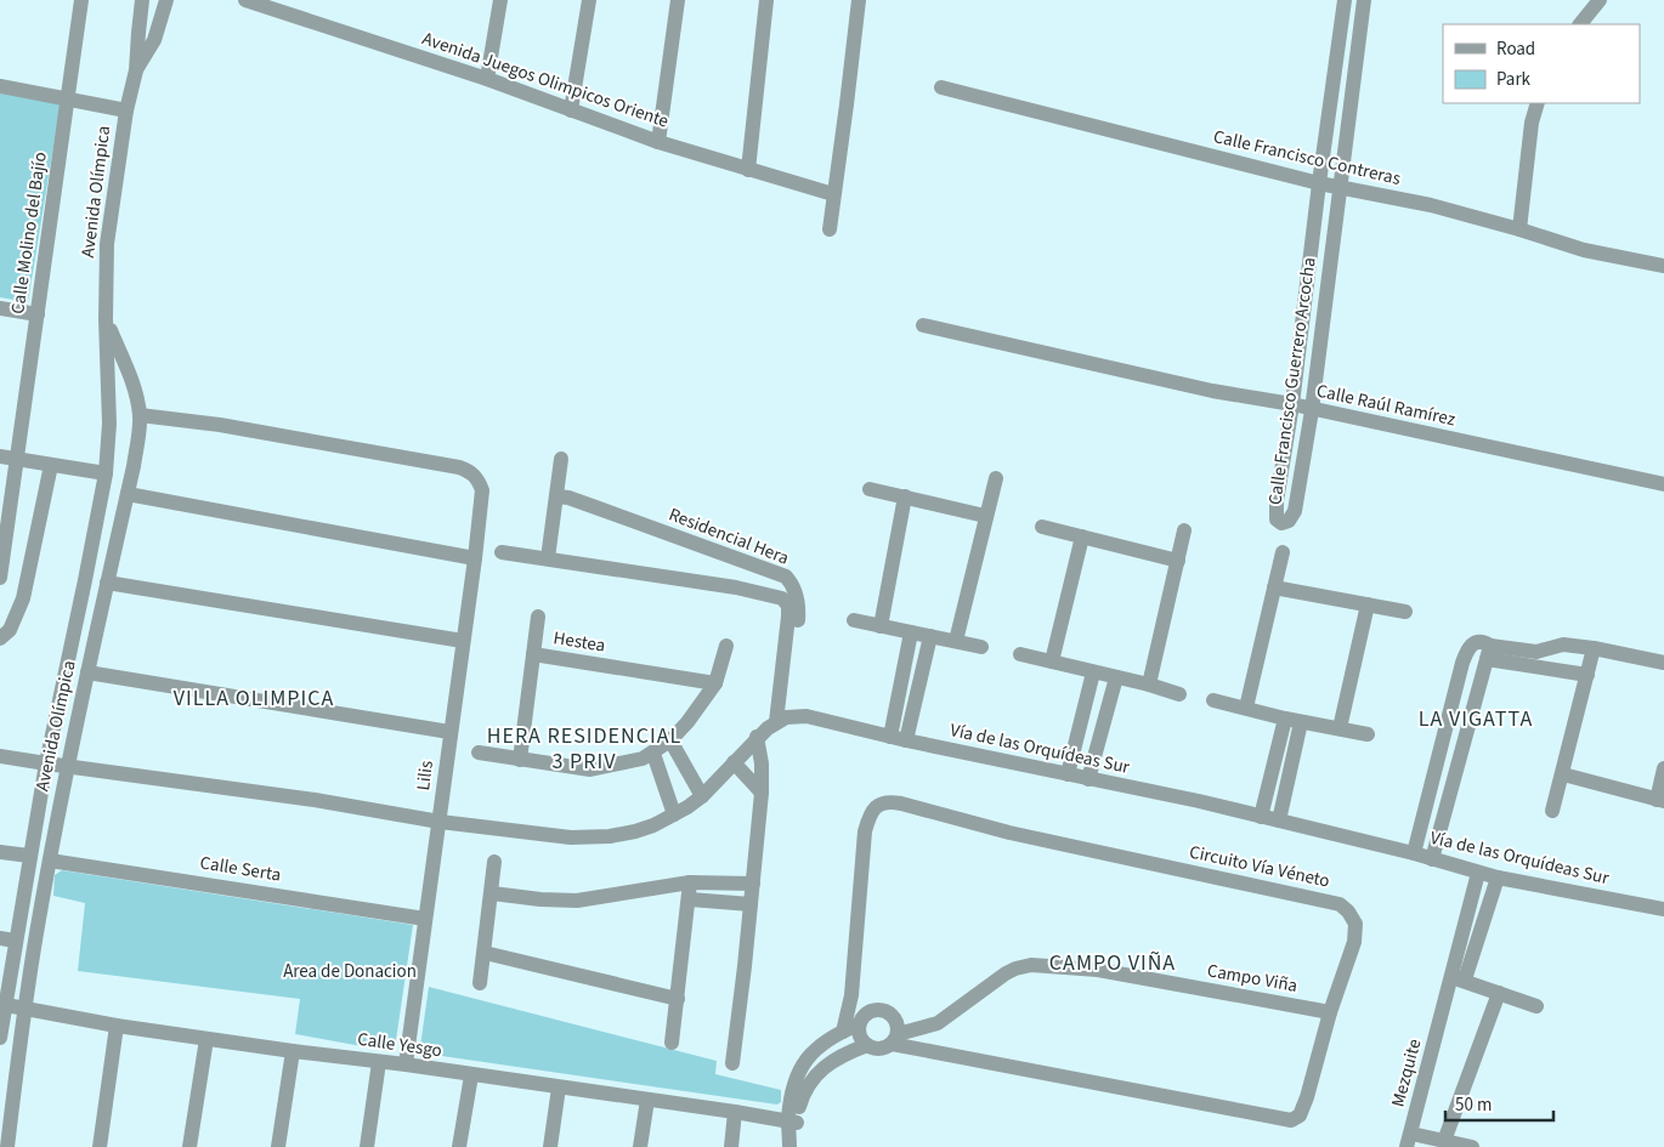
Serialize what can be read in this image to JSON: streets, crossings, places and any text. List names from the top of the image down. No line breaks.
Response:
{"streets":{"street":["Avenida Juegos Olimpicos Oriente","Calle Francisco Contreras","Avenida Olímpica","Calle Molino del Bajío","Calle Francisco Guerrero Arcocha","Calle Raúl Ramírez","Residencial Hera","Hestea","Vía de las Orquídeas Sur","Lilis","Circuito Vía Véneto","Calle Serta","Campo Viña","Calle Yesgo","Mezquite"]},"crossings":[["Calle Francisco Contreras","Calle Francisco Guerrero Arcocha"],["Avenida Olímpica","Lilis"],["Avenida Olímpica","Calle Serta"],["Avenida Olímpica","Calle Yesgo"],["Calle Francisco Guerrero Arcocha","Calle Raúl Ramírez"],["Residencial Hera","Vía de las Orquídeas Sur"],["Vía de las Orquídeas Sur","Mezquite"],["Lilis","Calle Serta"],["Lilis","Calle Yesgo"],["Circuito Vía Véneto","Campo Viña"]],"districts":["VILLA OLIMPICA","LA VIGATTA","HERA RESIDENCIAL 3 PRIV","CAMPO VIÑA"],"parks":["Area de Donacion"],"legend":["Road","Park"],"scale_bar":"50 m"}
